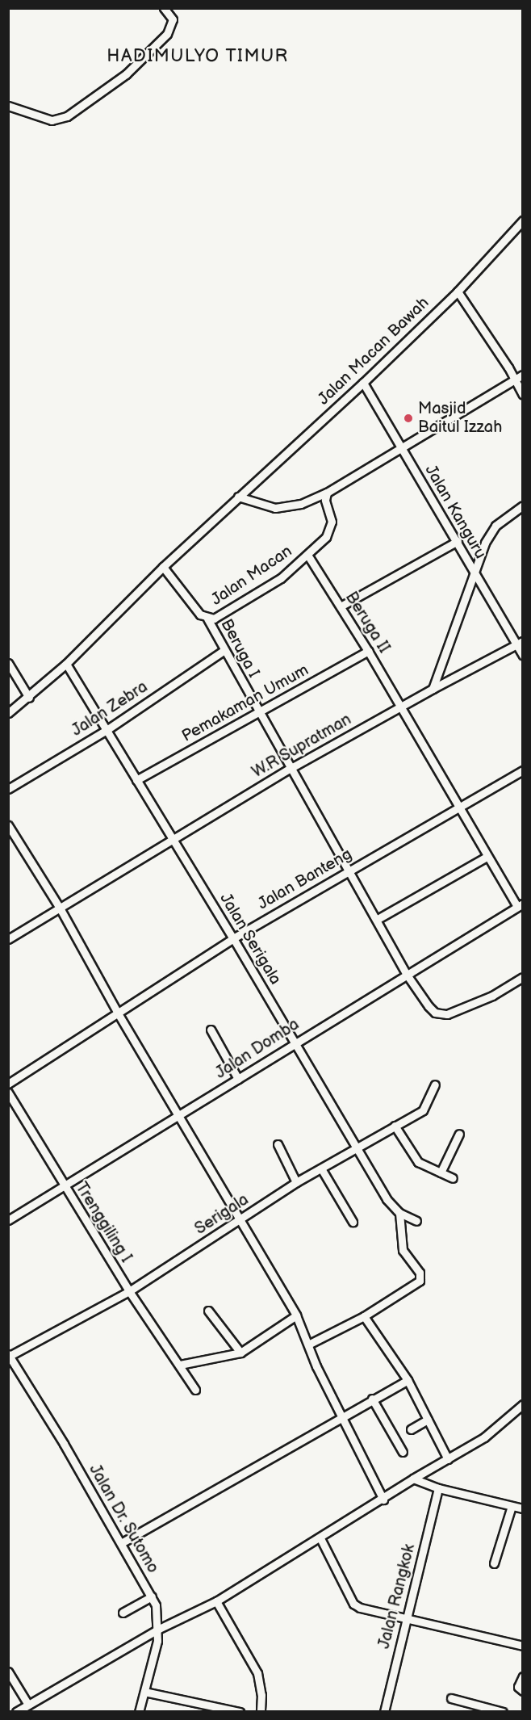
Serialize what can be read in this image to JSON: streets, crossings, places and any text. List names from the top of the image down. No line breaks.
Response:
{"streets":{"street":["Jalan Macan Bawah","Jalan Kanguru","Jalan Macan","Beruga II","Beruga I","Pemakaman Umum","Jalan Zebra","W.R Supratman","Jalan Banteng","Jalan Serigala","Jalan Domba","Serigala","Trenggiling I","Jalan Dr. Sutomo","Jalan Rangkok"]},"crossings":[["Jalan Macan Bawah","Jalan Kanguru"],["Jalan Macan Bawah","Jalan Macan"],["Jalan Macan Bawah","Jalan Serigala"],["Jalan Kanguru","W.R Supratman"],["Jalan Macan","Beruga II"],["Jalan Macan","Beruga I"],["Beruga II","Pemakaman Umum"],["Beruga II","W.R Supratman"],["Beruga II","Jalan Banteng"],["Beruga II","Jalan Domba"],["Beruga I","Pemakaman Umum"],["Beruga I","Jalan Zebra"],["Beruga I","W.R Supratman"],["Beruga I","Jalan Banteng"],["Beruga I","Jalan Domba"],["Pemakaman Umum","Jalan Serigala"],["Jalan Zebra","Jalan Serigala"],["W.R Supratman","Jalan Serigala"],["Jalan Banteng","Jalan Serigala"],["Jalan Serigala","Jalan Domba"],["Jalan Serigala","Serigala"],["Jalan Domba","Trenggiling I"],["Serigala","Trenggiling I"],["Serigala","Jalan Dr. Sutomo"]],"districts":["HADIMULYO TIMUR"],"places":["Masjid Baitul Izzah"]}
